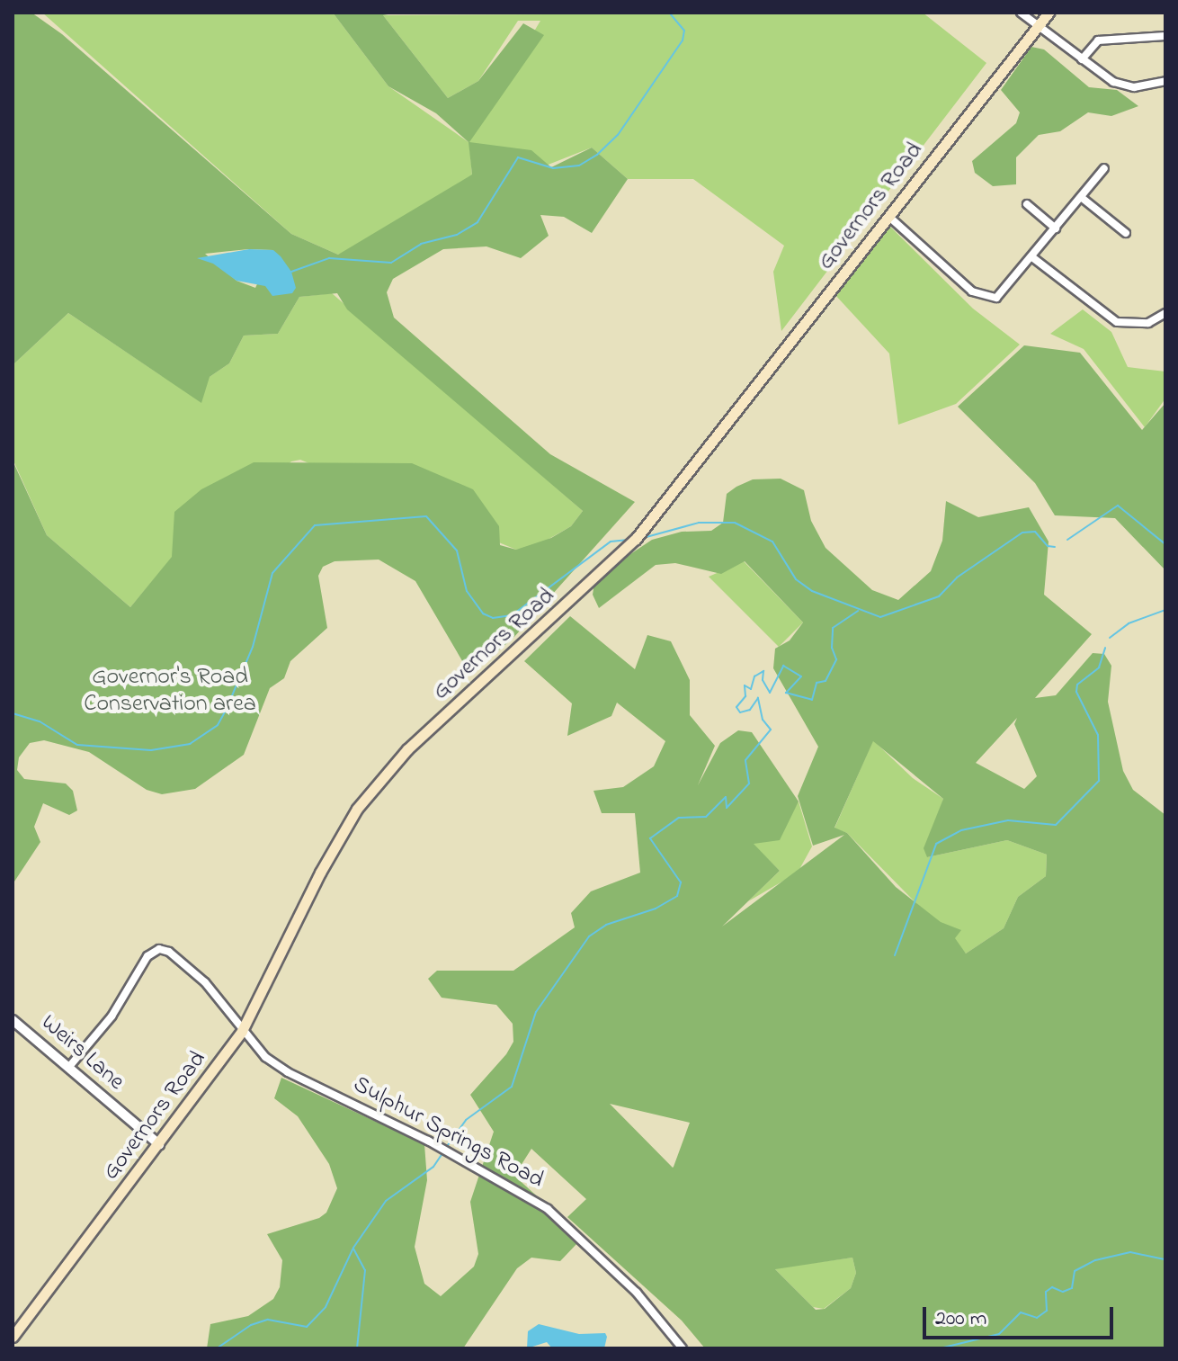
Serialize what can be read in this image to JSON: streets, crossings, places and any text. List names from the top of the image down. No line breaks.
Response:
{"streets":{"main road":["Governors Road"],"street":["Weirs Lane","Sulphur Springs Road"]},"crossings":[["Governors Road","Weirs Lane"],["Governors Road","Sulphur Springs Road"],["Weirs Lane","Sulphur Springs Road"]],"parks":["Governor's Road Conservation area"],"scale_bar":"200 m"}
